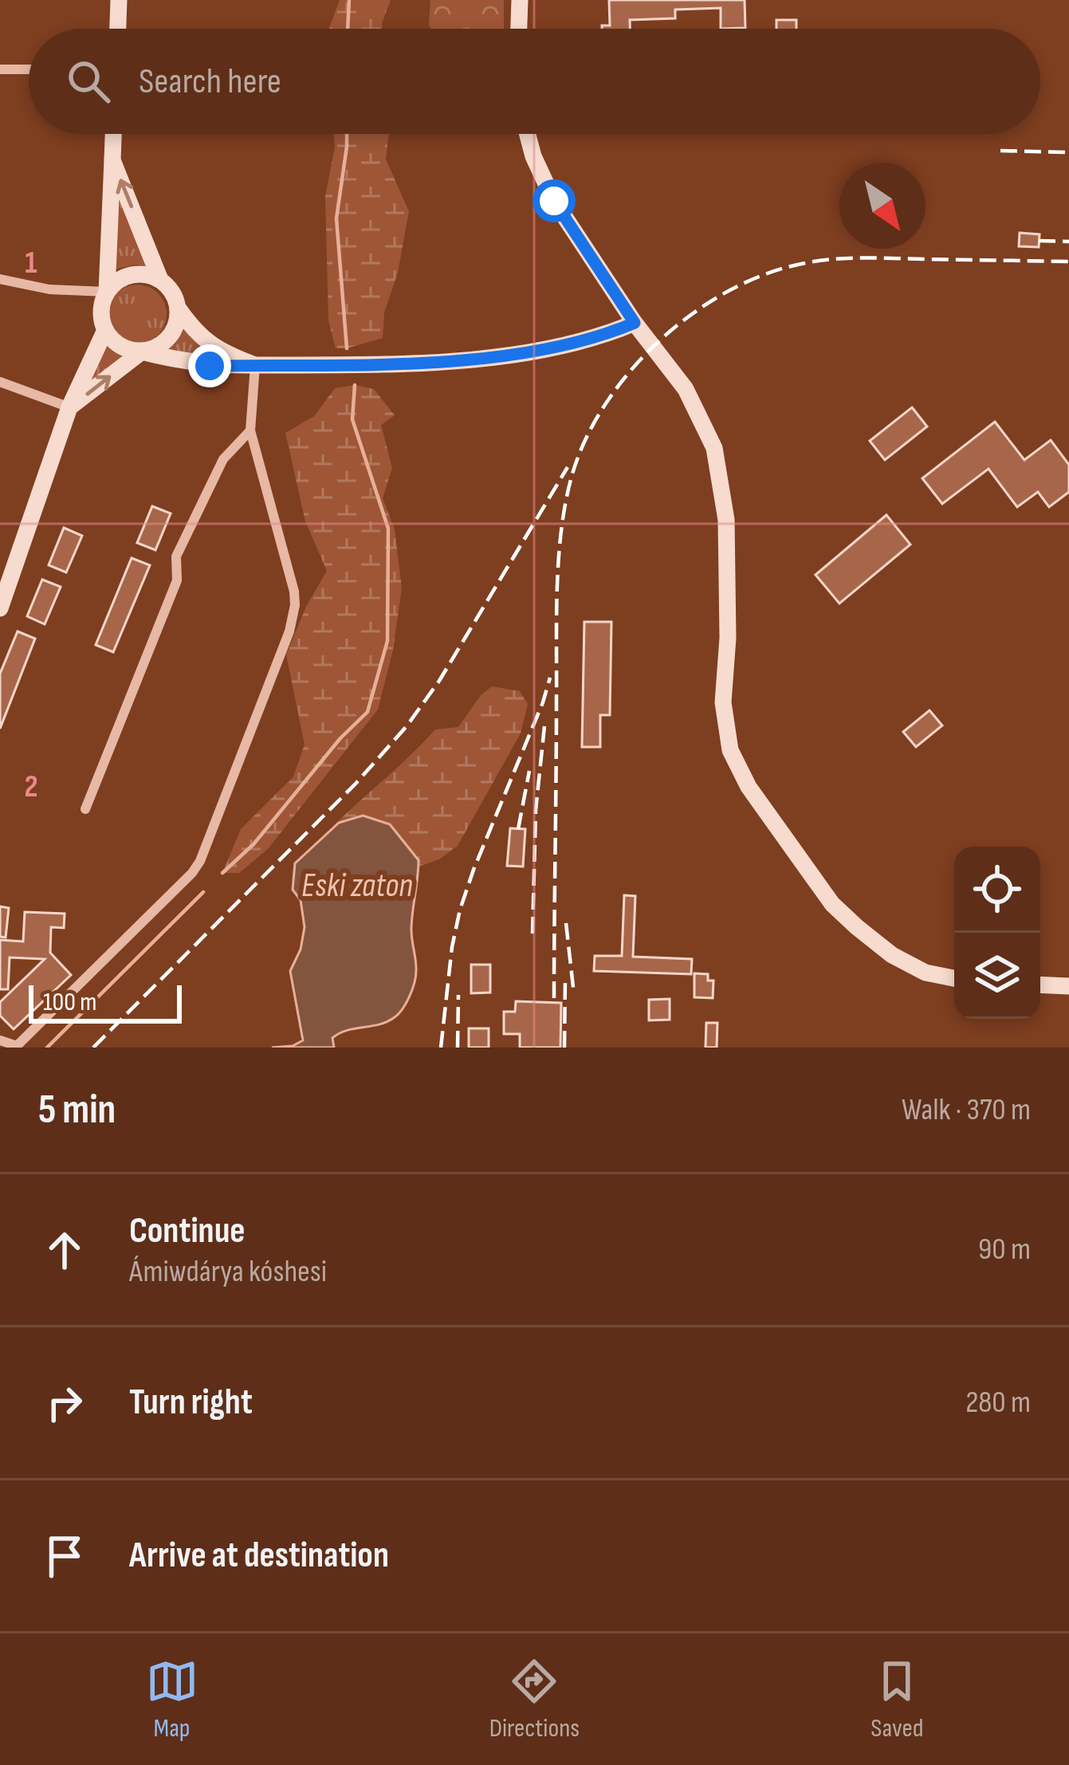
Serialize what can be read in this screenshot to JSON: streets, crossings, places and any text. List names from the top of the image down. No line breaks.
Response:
{"water":["Eski zaton"],"scale_bar":"100 m","north":"bottom right","page":{"search":"Search here","scale":"100 m","heading":["5 min","Walk · 370 m"],"list":[["Continue","Ámiwdárya kóshesi","90 m"],["Turn right","280 m"],"Arrive at destination"],"nav":["Map","Directions","Saved"]},"grid":{"rows":["1","2"]}}
